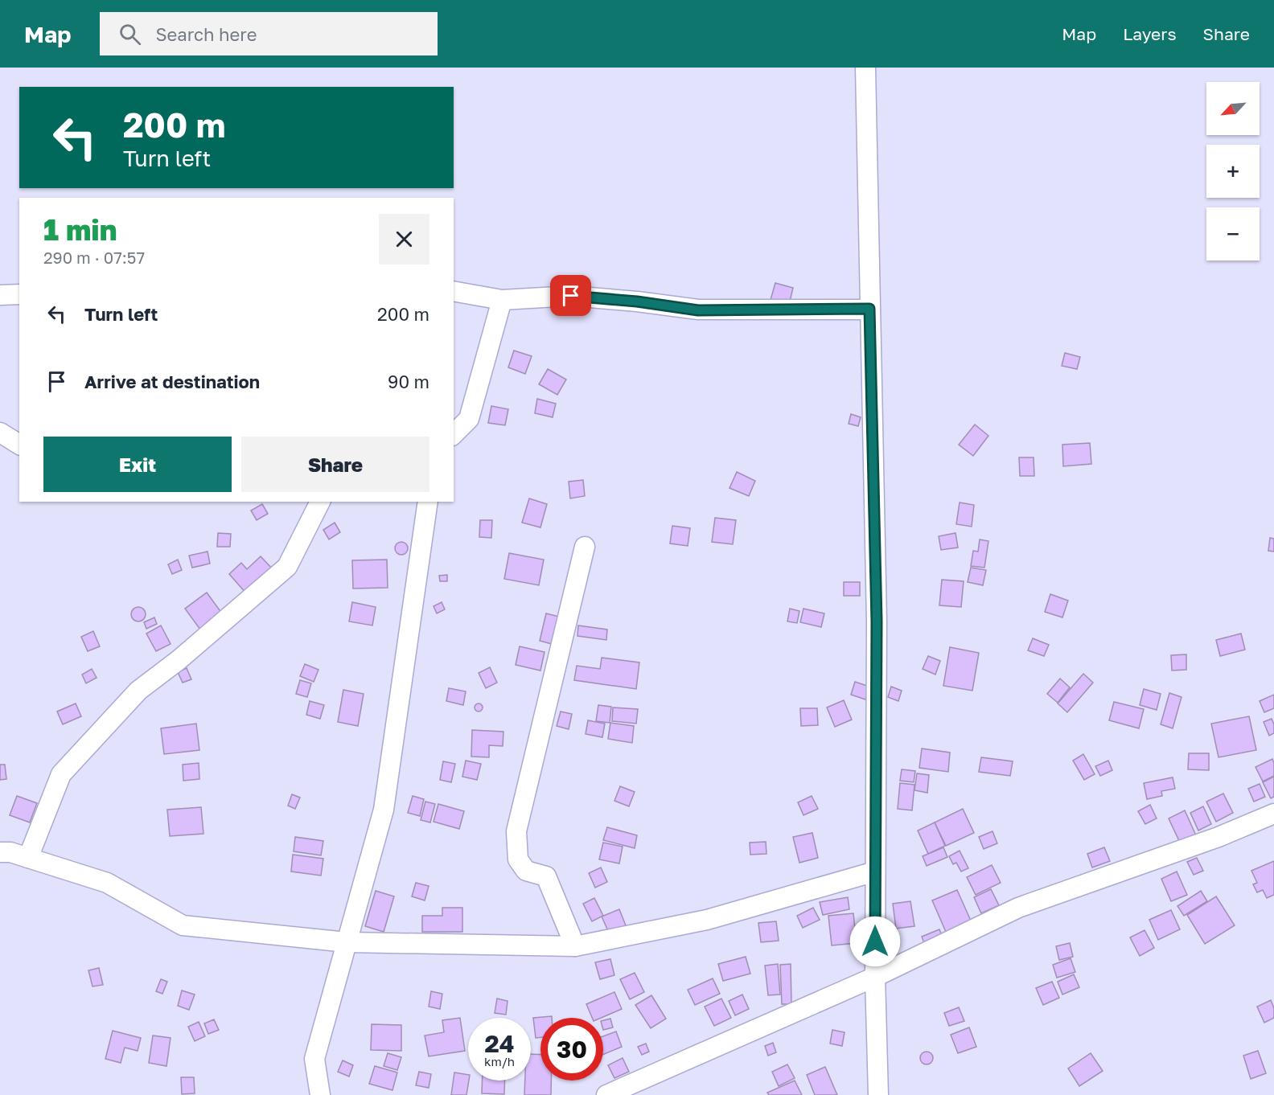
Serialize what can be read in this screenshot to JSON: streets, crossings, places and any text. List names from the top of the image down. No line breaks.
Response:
{"north":"bottom left","page":{"header":"Map","search":"Search here","nav":["Map","Layers","Share"],"map_buttons":["+","−"],"turn":["200 m","Turn left"],"heading":["1 min","290 m · 07:57"],"list":[{"name":"Turn left","value":"200 m"},{"name":"Arrive at destination","value":"90 m"}],"buttons":["Exit","Share"],"speed":"24 km/h","limit":"30"}}
